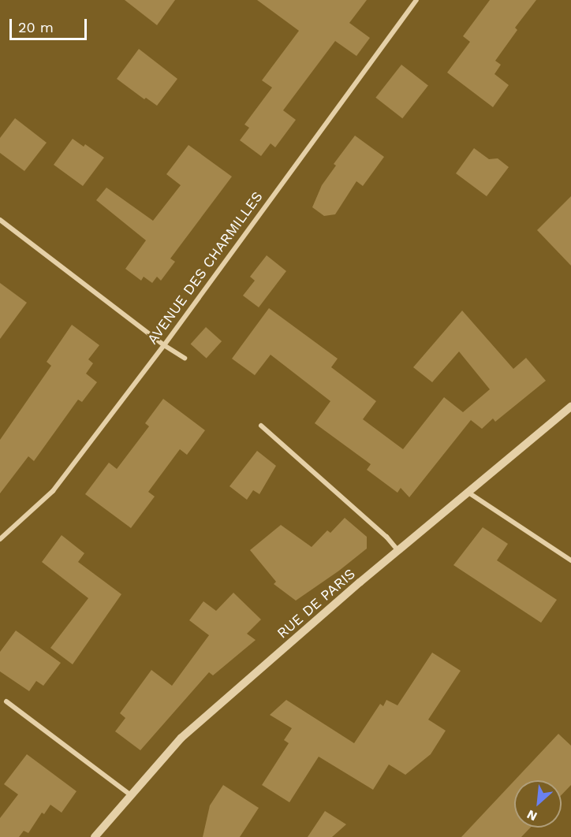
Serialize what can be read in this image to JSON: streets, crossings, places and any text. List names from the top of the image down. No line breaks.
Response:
{"streets":{"street":["AVENUE DES CHARMILLES","RUE DE PARIS"]},"scale_bar":"20 m","north":"bottom left"}
